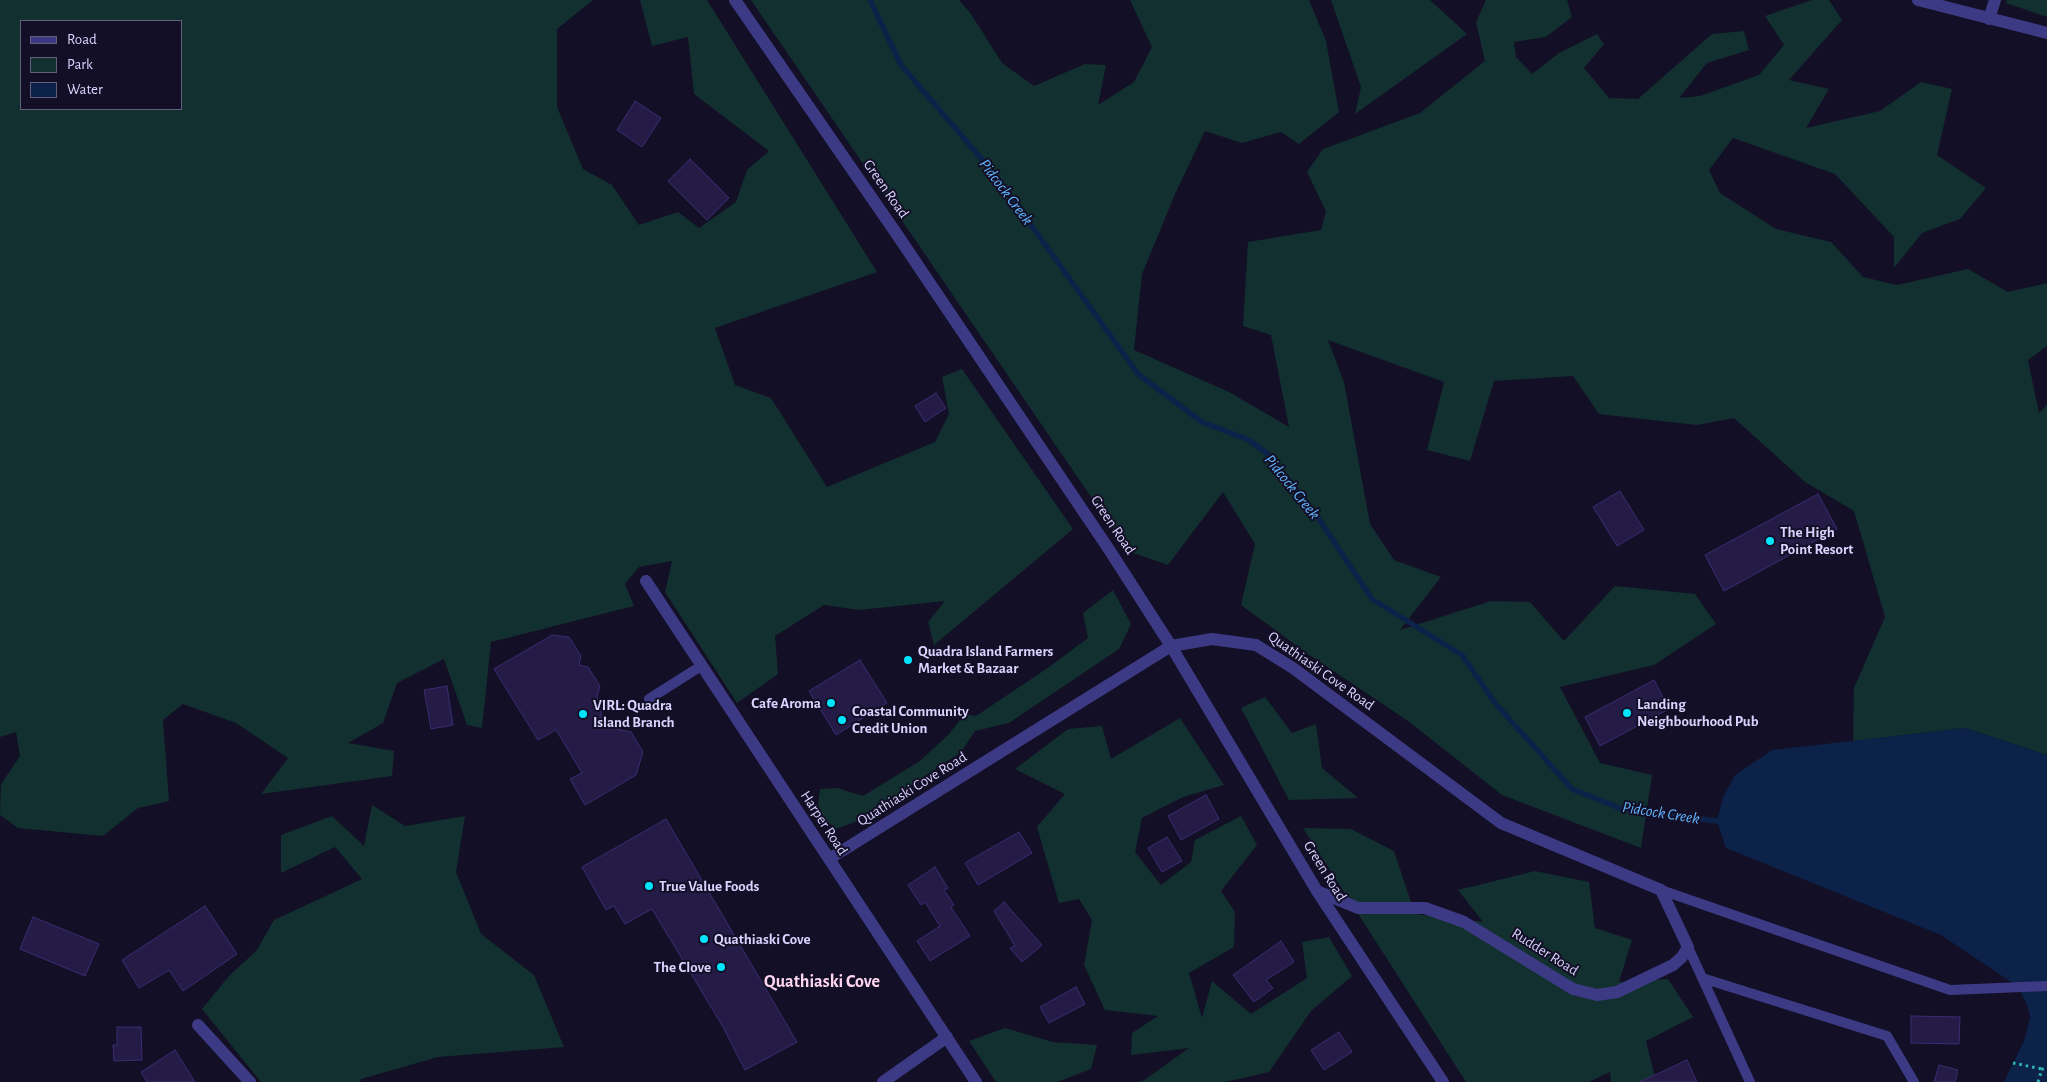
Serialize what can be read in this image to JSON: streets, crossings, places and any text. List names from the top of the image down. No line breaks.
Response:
{"streets":{"street":["Green Road","Quathiaski Cove Road","Harper Road","Rudder Road"]},"crossings":[["Green Road","Quathiaski Cove Road"],["Green Road","Rudder Road"],["Quathiaski Cove Road","Harper Road"]],"districts":["Quathiaski Cove"],"water":["Pidcock Creek"],"places":["The High Point Resort","Quadra Island Farmers Market & Bazaar","Cafe Aroma","Landing Neighbourhood Pub","VIRL: Quadra Island Branch","Coastal Community Credit Union","True Value Foods","Quathiaski Cove","The Clove"],"legend":["Road","Park","Water"]}
